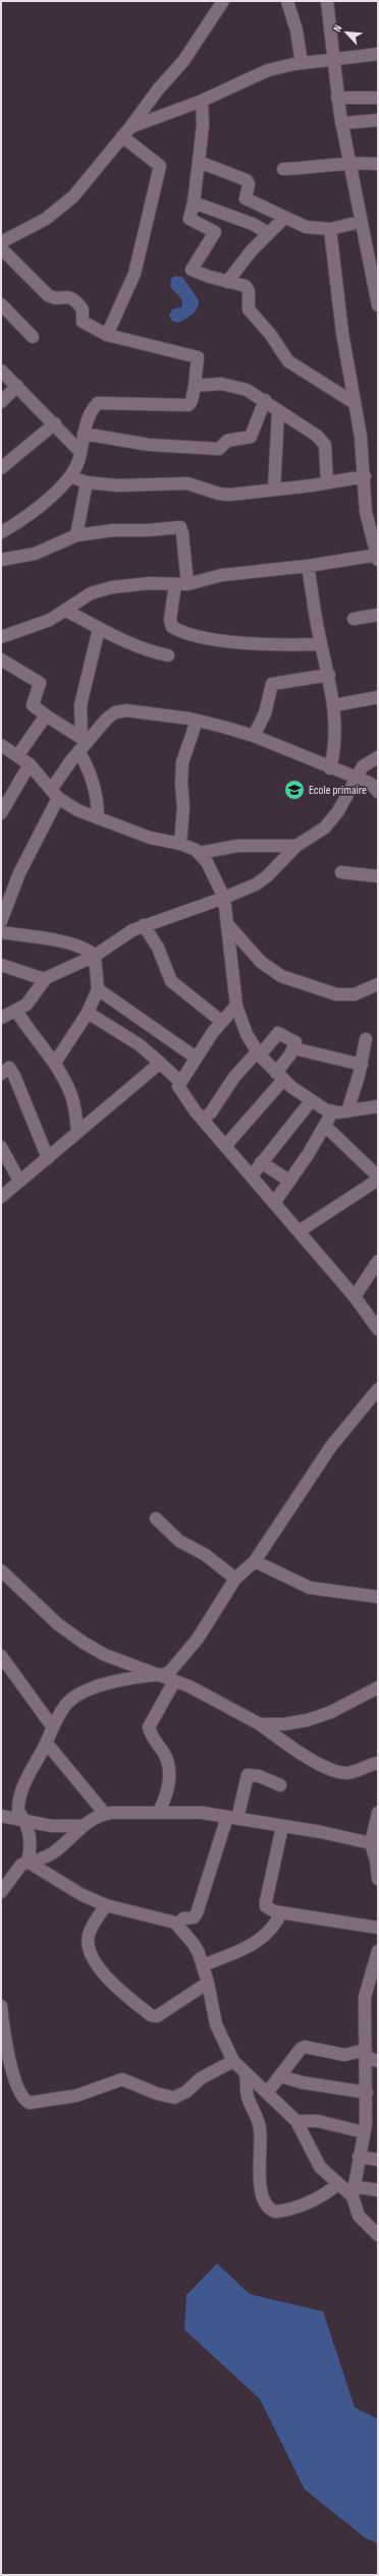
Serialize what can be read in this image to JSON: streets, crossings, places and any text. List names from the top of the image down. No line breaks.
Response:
{"places":{"school or university":["Ecole primaire"]},"north":"top left"}
